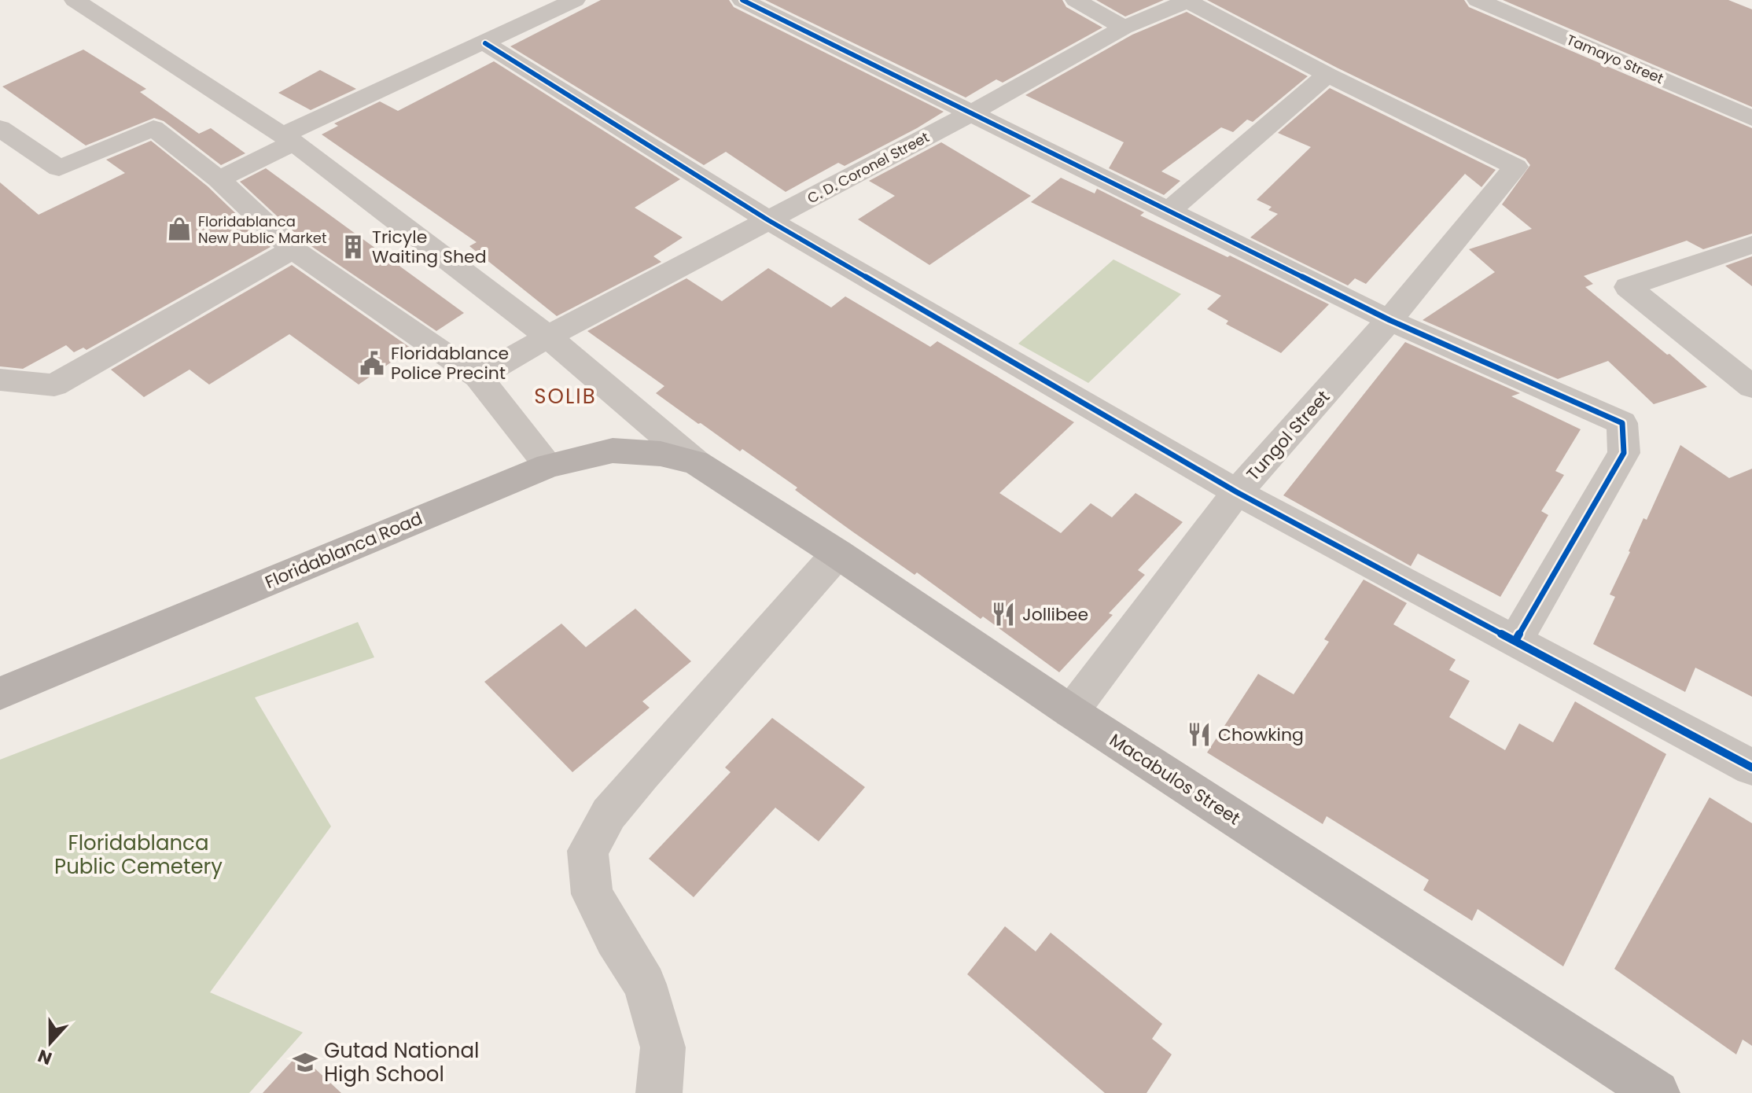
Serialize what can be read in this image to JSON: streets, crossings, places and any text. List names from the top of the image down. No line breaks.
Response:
{"streets":{"main road":["Floridablanca Road","Macabulos Street"],"street":["Tamayo Street","C. D. Coronel Street","Tungol Street"]},"crossings":[["Tungol Street","Macabulos Street"],["Floridablanca Road","Macabulos Street"]],"districts":["SOLIB"],"parks":["Floridablanca Public Cemetery"],"places":{"shop":["Floridablanca New Public Market"],"building":["Tricyle Waiting Shed"],"public building":["Floridablance Police Precint"],"restaurant":["Jollibee","Chowking"],"school or university":["Gutad National High School"]},"north":"bottom"}
